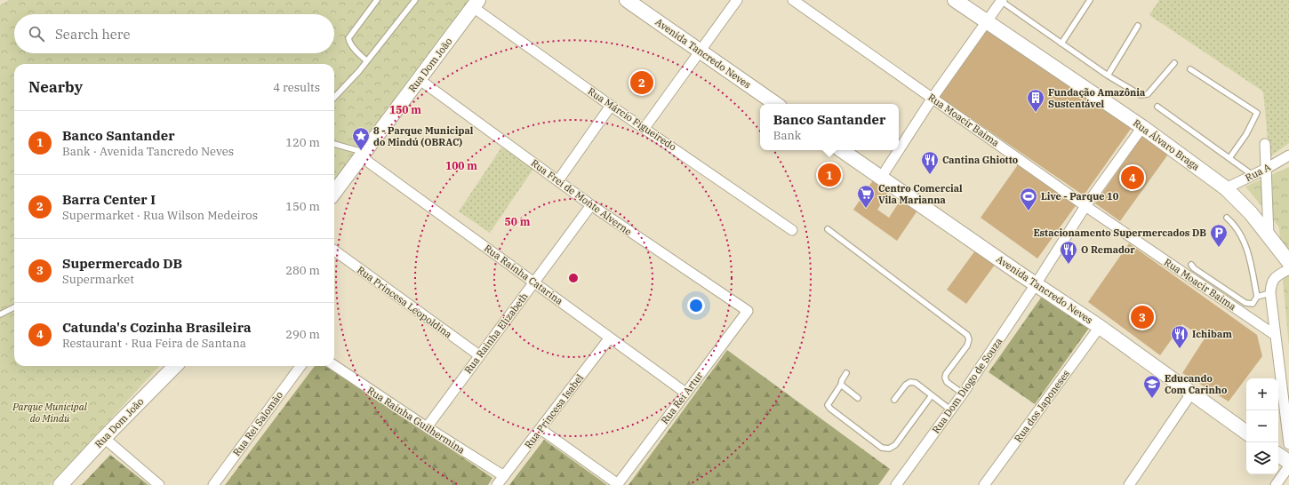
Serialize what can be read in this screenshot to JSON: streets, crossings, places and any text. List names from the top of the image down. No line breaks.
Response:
{"streets":{"main road":["Avenida Tancredo Neves","Rua Dom João","Rua Álvaro Braga"],"street":["Rua Márcio Figueiredo","Rua Moacir Baima","Rua A","Rua Frei de Monte Alverne","Rua Rainha Catarina","Rua Princesa Leopoldina","Rua Rainha Elizabeth","Rua Dom Diogo de Souza","Rua Rei Artur","Rua dos Japoneses","Rua Princesa Isabel","Rua Rainha Guilhermina","Rua Rei Salomão"]},"crossings":[["Avenida Tancredo Neves","Rua Dom Diogo de Souza"],["Avenida Tancredo Neves","Rua dos Japoneses"],["Rua Dom João","Rua Márcio Figueiredo"],["Rua Dom João","Rua Frei de Monte Alverne"],["Rua Dom João","Rua Rainha Catarina"],["Rua Moacir Baima","Rua Dom Diogo de Souza"],["Rua Álvaro Braga","Rua A"],["Rua Álvaro Braga","Rua Dom Diogo de Souza"],["Rua Frei de Monte Alverne","Rua Rainha Elizabeth"],["Rua Frei de Monte Alverne","Rua Rei Artur"],["Rua Rainha Catarina","Rua Rainha Elizabeth"],["Rua Rainha Catarina","Rua Rei Artur"],["Rua Rainha Catarina","Rua Princesa Isabel"],["Rua Princesa Leopoldina","Rua Rainha Elizabeth"],["Rua Rainha Elizabeth","Rua Rainha Guilhermina"],["Rua Princesa Isabel","Rua Rainha Guilhermina"]],"parks":["Parque Municipal do Mindú"],"places":{"building":["Fundação Amazônia Sustentável"],"place":["8 - Parque Municipal do Mindú (OBRAC)"],"restaurant":["Cantina Ghiotto","O Remador","Ichibam"],"supermarket":["Centro Comercial Vila Marianna"],"sports":["Live - Parque 10"],"parking":["Estacionamento Supermercados DB"],"school or university":["Educando Com Carinho"]},"page":{"search":"Search here","heading":["Nearby","4 results"],"pins":["2","1","4","3"],"popup":["Banco Santander","Bank"],"list":[{"mark":"1","name":"Banco Santander","note":"Bank · Avenida Tancredo Neves","value":"120 m"},{"mark":"2","name":"Barra Center I","note":"Supermarket · Rua Wilson Medeiros","value":"150 m"},{"mark":"3","name":"Supermercado DB","note":"Supermarket","value":"280 m"},{"mark":"4","name":"Catunda's Cozinha Brasileira","note":"Restaurant · Rua Feira de Santana","value":"290 m"}],"map_buttons":["+","−"]},"rings":["150 m","100 m","50 m"]}
